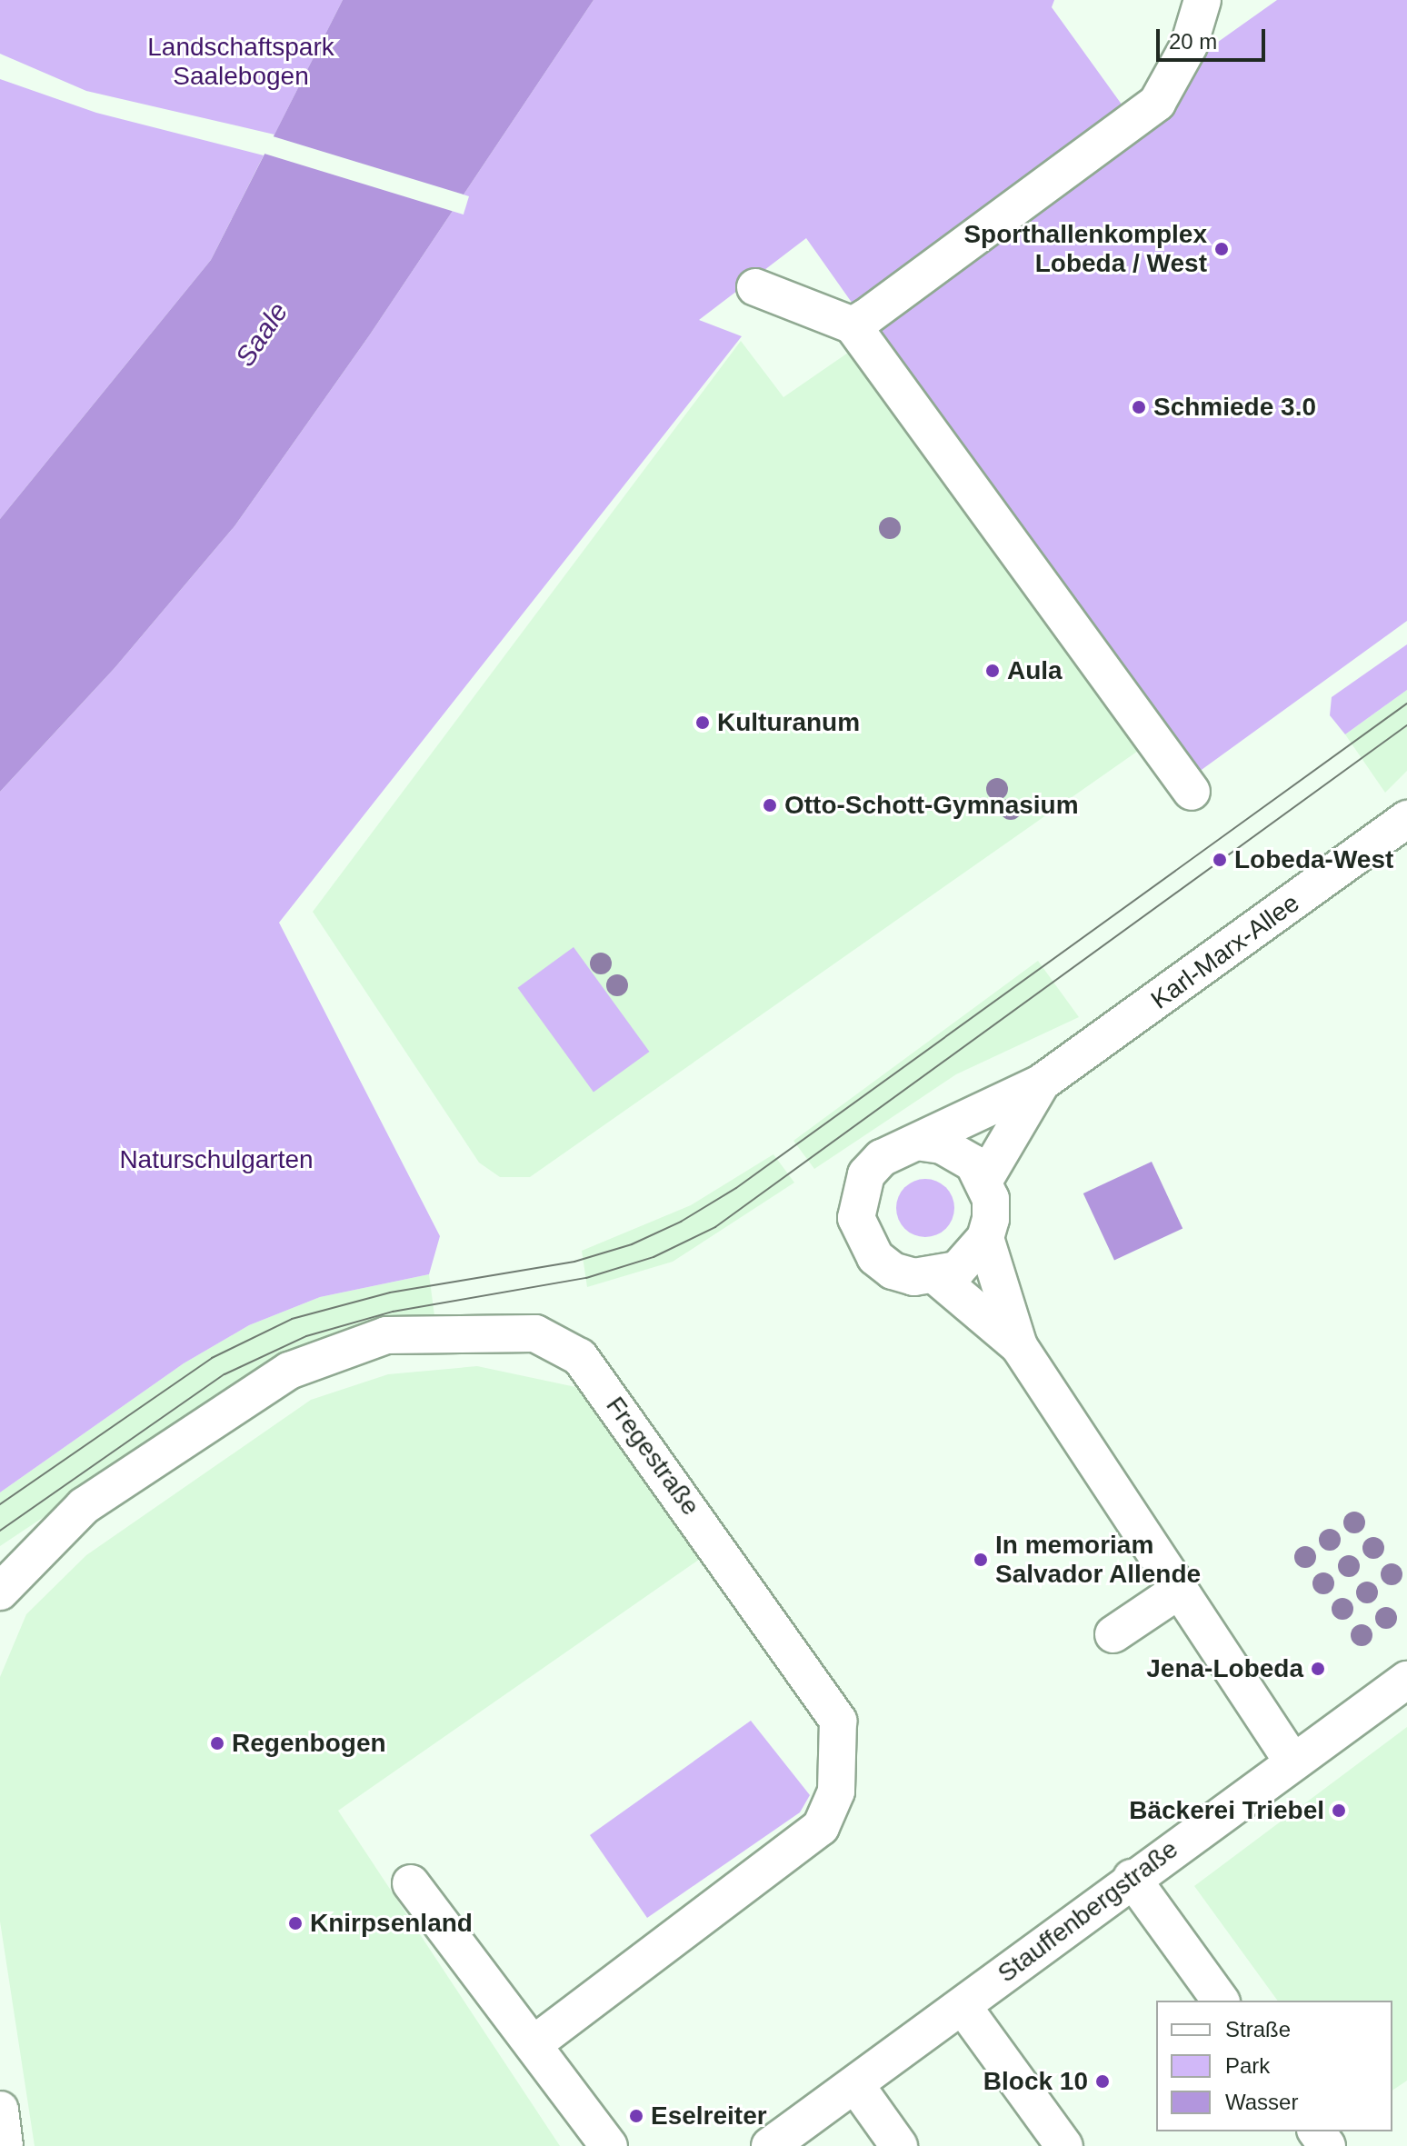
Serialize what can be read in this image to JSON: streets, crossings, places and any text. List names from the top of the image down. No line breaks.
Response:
{"streets":{"street":["Karl-Marx-Allee","Fregestraße","Stauffenbergstraße"]},"water":["Saale"],"parks":["Landschaftspark Saalebogen","Naturschulgarten"],"places":["Sporthallenkomplex Lobeda / West","Schmiede 3.0","Aula","Kulturanum","Otto-Schott-Gymnasium","Lobeda-West","In memoriam Salvador Allende","Jena-Lobeda","Regenbogen","Bäckerei Triebel","Knirpsenland","Block 10","Eselreiter"],"legend":["Straße","Park","Wasser"],"scale_bar":"20 m"}
